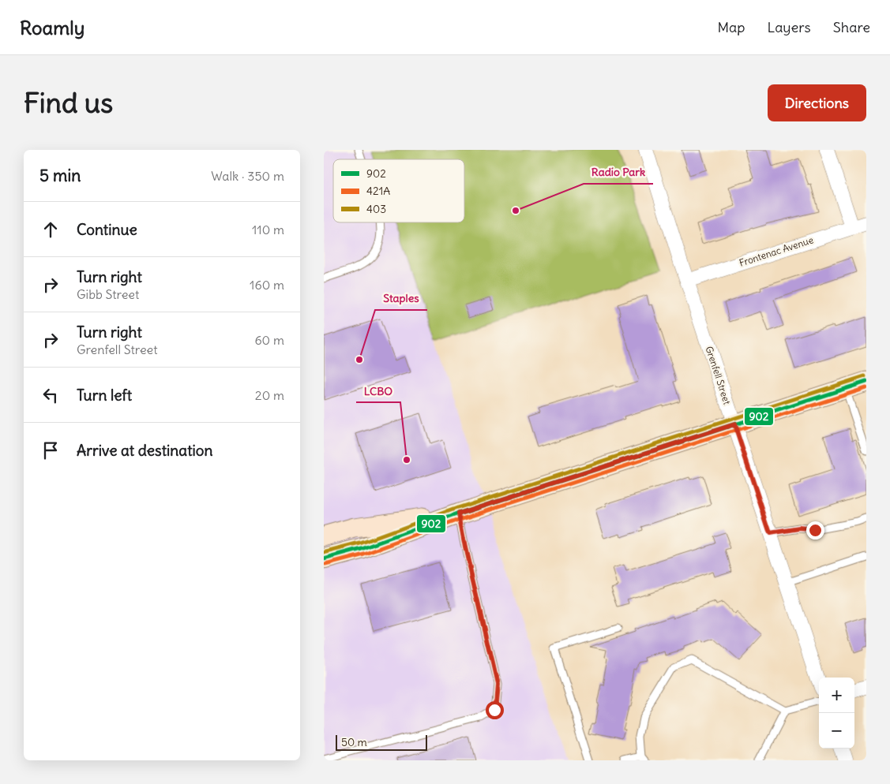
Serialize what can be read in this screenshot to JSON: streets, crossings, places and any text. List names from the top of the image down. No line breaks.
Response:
{"streets":{"street":["Frontenac Avenue","Grenfell Street"]},"crossings":[["Frontenac Avenue","Grenfell Street"]],"places":["Radio Park","Staples","LCBO"],"lines":["transit line 403","transit line 902","transit line 421A"],"legend":["902","421A","403"],"scale_bar":"50 m","page":{"header":"Roamly","nav":["Map","Layers","Share"],"buttons":"Directions","title":"Find us","heading":["5 min","Walk · 350 m"],"list":[["Continue","110 m"],["Turn right","Gibb Street","160 m"],["Turn right","Grenfell Street","60 m"],["Turn left","20 m"],"Arrive at destination"],"map_buttons":["+","−"],"scale":"50 m"}}
